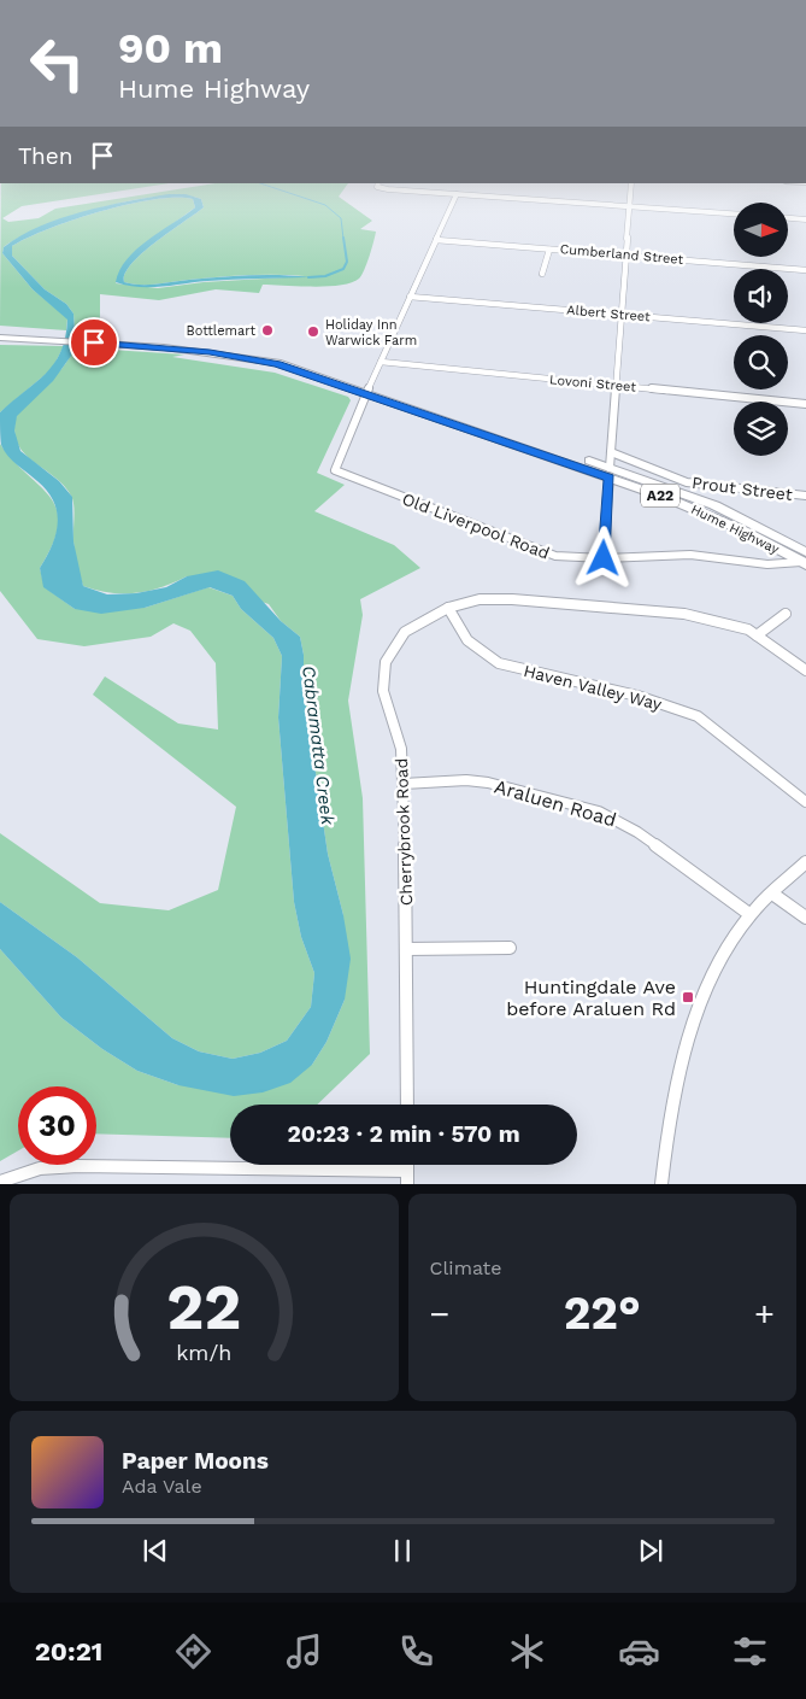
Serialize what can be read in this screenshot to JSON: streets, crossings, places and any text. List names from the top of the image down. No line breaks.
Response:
{"streets":{"highway":["A22","Hume Highway"],"street":["Cumberland Street","Albert Street","Lovoni Street","Prout Street","Old Liverpool Road","Haven Valley Way","Araluen Road","Cherrybrook Road"]},"crossings":[["Old Liverpool Road","Hume Highway"],["Haven Valley Way","Cherrybrook Road"],["Araluen Road","Cherrybrook Road"]],"water":["Cabramatta Creek"],"places":{"other":["Bottlemart","Holiday Inn Warwick Farm"],"transit":["Huntingdale Ave before Araluen Rd"]},"north":"right","page":{"turn":["90 m","Hume Highway"],"then":"Then","limit":"30","trip":"20:23 · 2 min · 570 m","tile":"Climate","heat":["−","22°","+"],"song":["Paper Moons","Ada Vale"],"tabs":"20:21","gauge":["22","km/h"]}}
